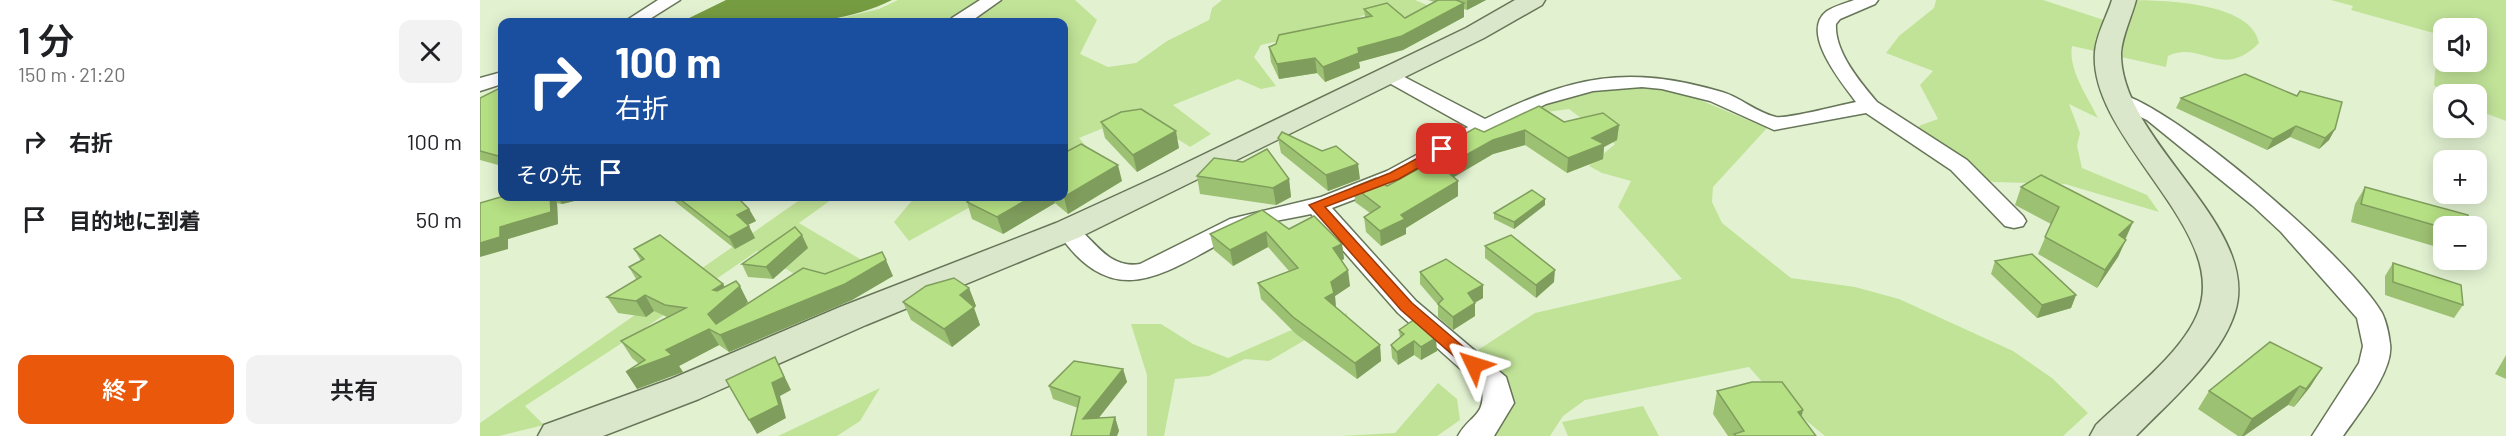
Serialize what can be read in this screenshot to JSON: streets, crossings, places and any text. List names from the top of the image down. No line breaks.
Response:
{"page":{"heading":["1 分","150 m · 21:20"],"map_buttons":["+","−"],"turn":["100 m","右折"],"list":[{"name":"右折","value":"100 m"},{"name":"目的地に到着","value":"50 m"}],"then":"その先","buttons":["終了","共有"]}}
